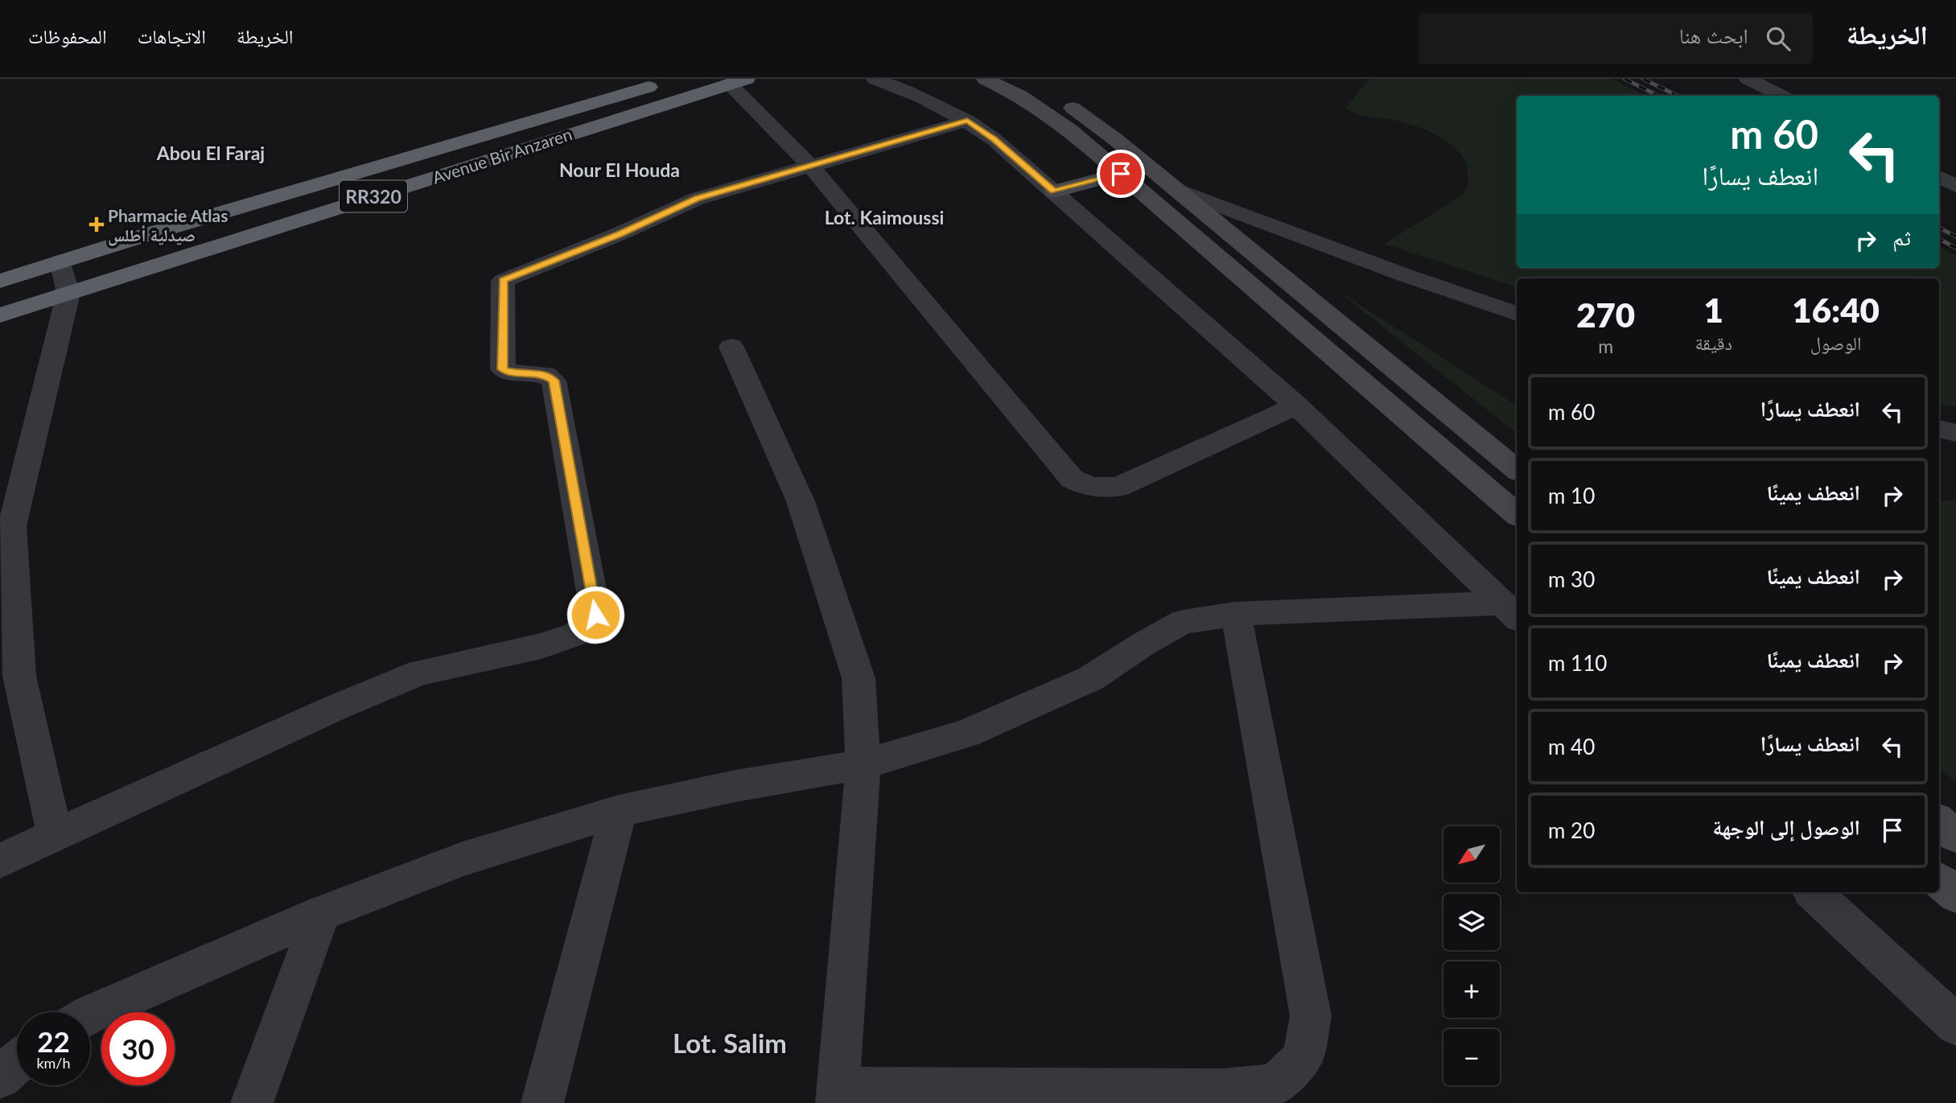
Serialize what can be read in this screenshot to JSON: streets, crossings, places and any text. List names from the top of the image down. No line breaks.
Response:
{"streets":{"highway":["Avenue Bir Anzaren","RR320"]},"districts":["Abou El Faraj","Nour El Houda","Lot. Kaimoussi","Lot. Salim"],"places":{"health":["Pharmacie Atlas صيدلية أطلس"]},"north":"bottom left","page":{"header":"الخريطة","search":"ابحث هنا","nav":["الخريطة","الاتجاهات","المحفوظات"],"turn":["60 m","انعطف يسارًا"],"then":"ثم","eta":["16:40","الوصول","1","دقيقة","270","m"],"list":[{"name":"انعطف يسارًا","value":"60 m"},{"name":"انعطف يمينًا","value":"10 m"},{"name":"انعطف يمينًا","value":"30 m"},{"name":"انعطف يمينًا","value":"110 m"},{"name":"انعطف يسارًا","value":"40 m"},{"name":"الوصول إلى الوجهة","value":"20 m"}],"map_buttons":["+","−"],"speed":"22 km/h","limit":"30"}}
